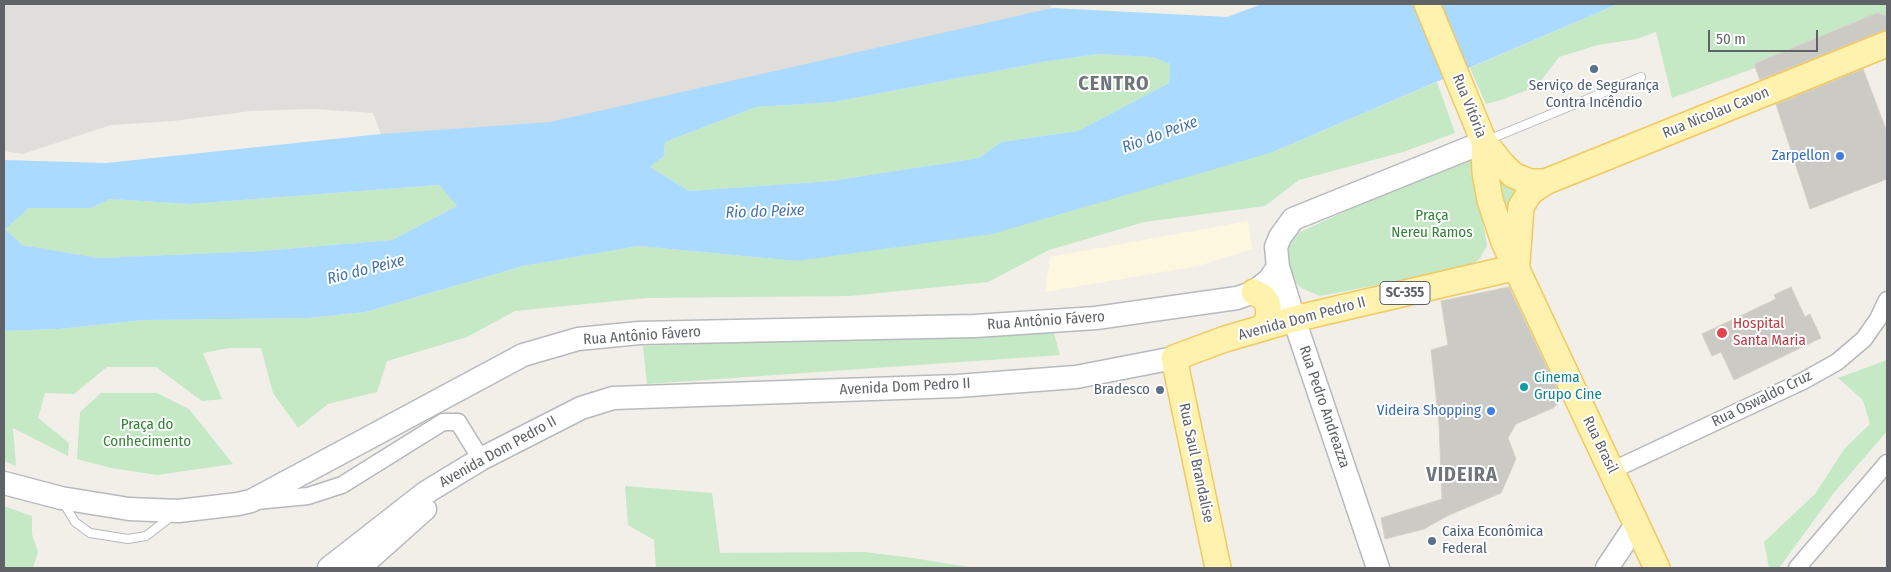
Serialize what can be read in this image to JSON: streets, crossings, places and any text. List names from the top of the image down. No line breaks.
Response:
{"streets":{"main road":["Rua Vitória","Rua Nicolau Cavon","SC-355","Avenida Dom Pedro II","Rua Antônio Fávero","Rua Pedro Andreazza","Rua Brasil","Rua Saul Brandalise"],"street":["Rua Oswaldo Cruz"]},"crossings":[["Rua Vitória","Rua Nicolau Cavon"],["Rua Vitória","Avenida Dom Pedro II"],["Rua Vitória","Rua Pedro Andreazza"],["Rua Vitória","Rua Brasil"],["Rua Nicolau Cavon","Avenida Dom Pedro II"],["Rua Nicolau Cavon","Rua Brasil"],["Avenida Dom Pedro II","Rua Pedro Andreazza"],["Avenida Dom Pedro II","Rua Brasil"],["Avenida Dom Pedro II","Rua Saul Brandalise"],["Rua Antônio Fávero","Rua Pedro Andreazza"],["Rua Oswaldo Cruz","Rua Brasil"]],"districts":["CENTRO","VIDEIRA"],"water":["Rio do Peixe"],"parks":["Praça Nereu Ramos","Praça do Conhecimento"],"places":["Serviço de Segurança Contra Incêndio","Zarpellon","Hospital Santa Maria","Cinema Grupo Cine","Bradesco","Videira Shopping","Caixa Econômica Federal"],"scale_bar":"50 m"}
